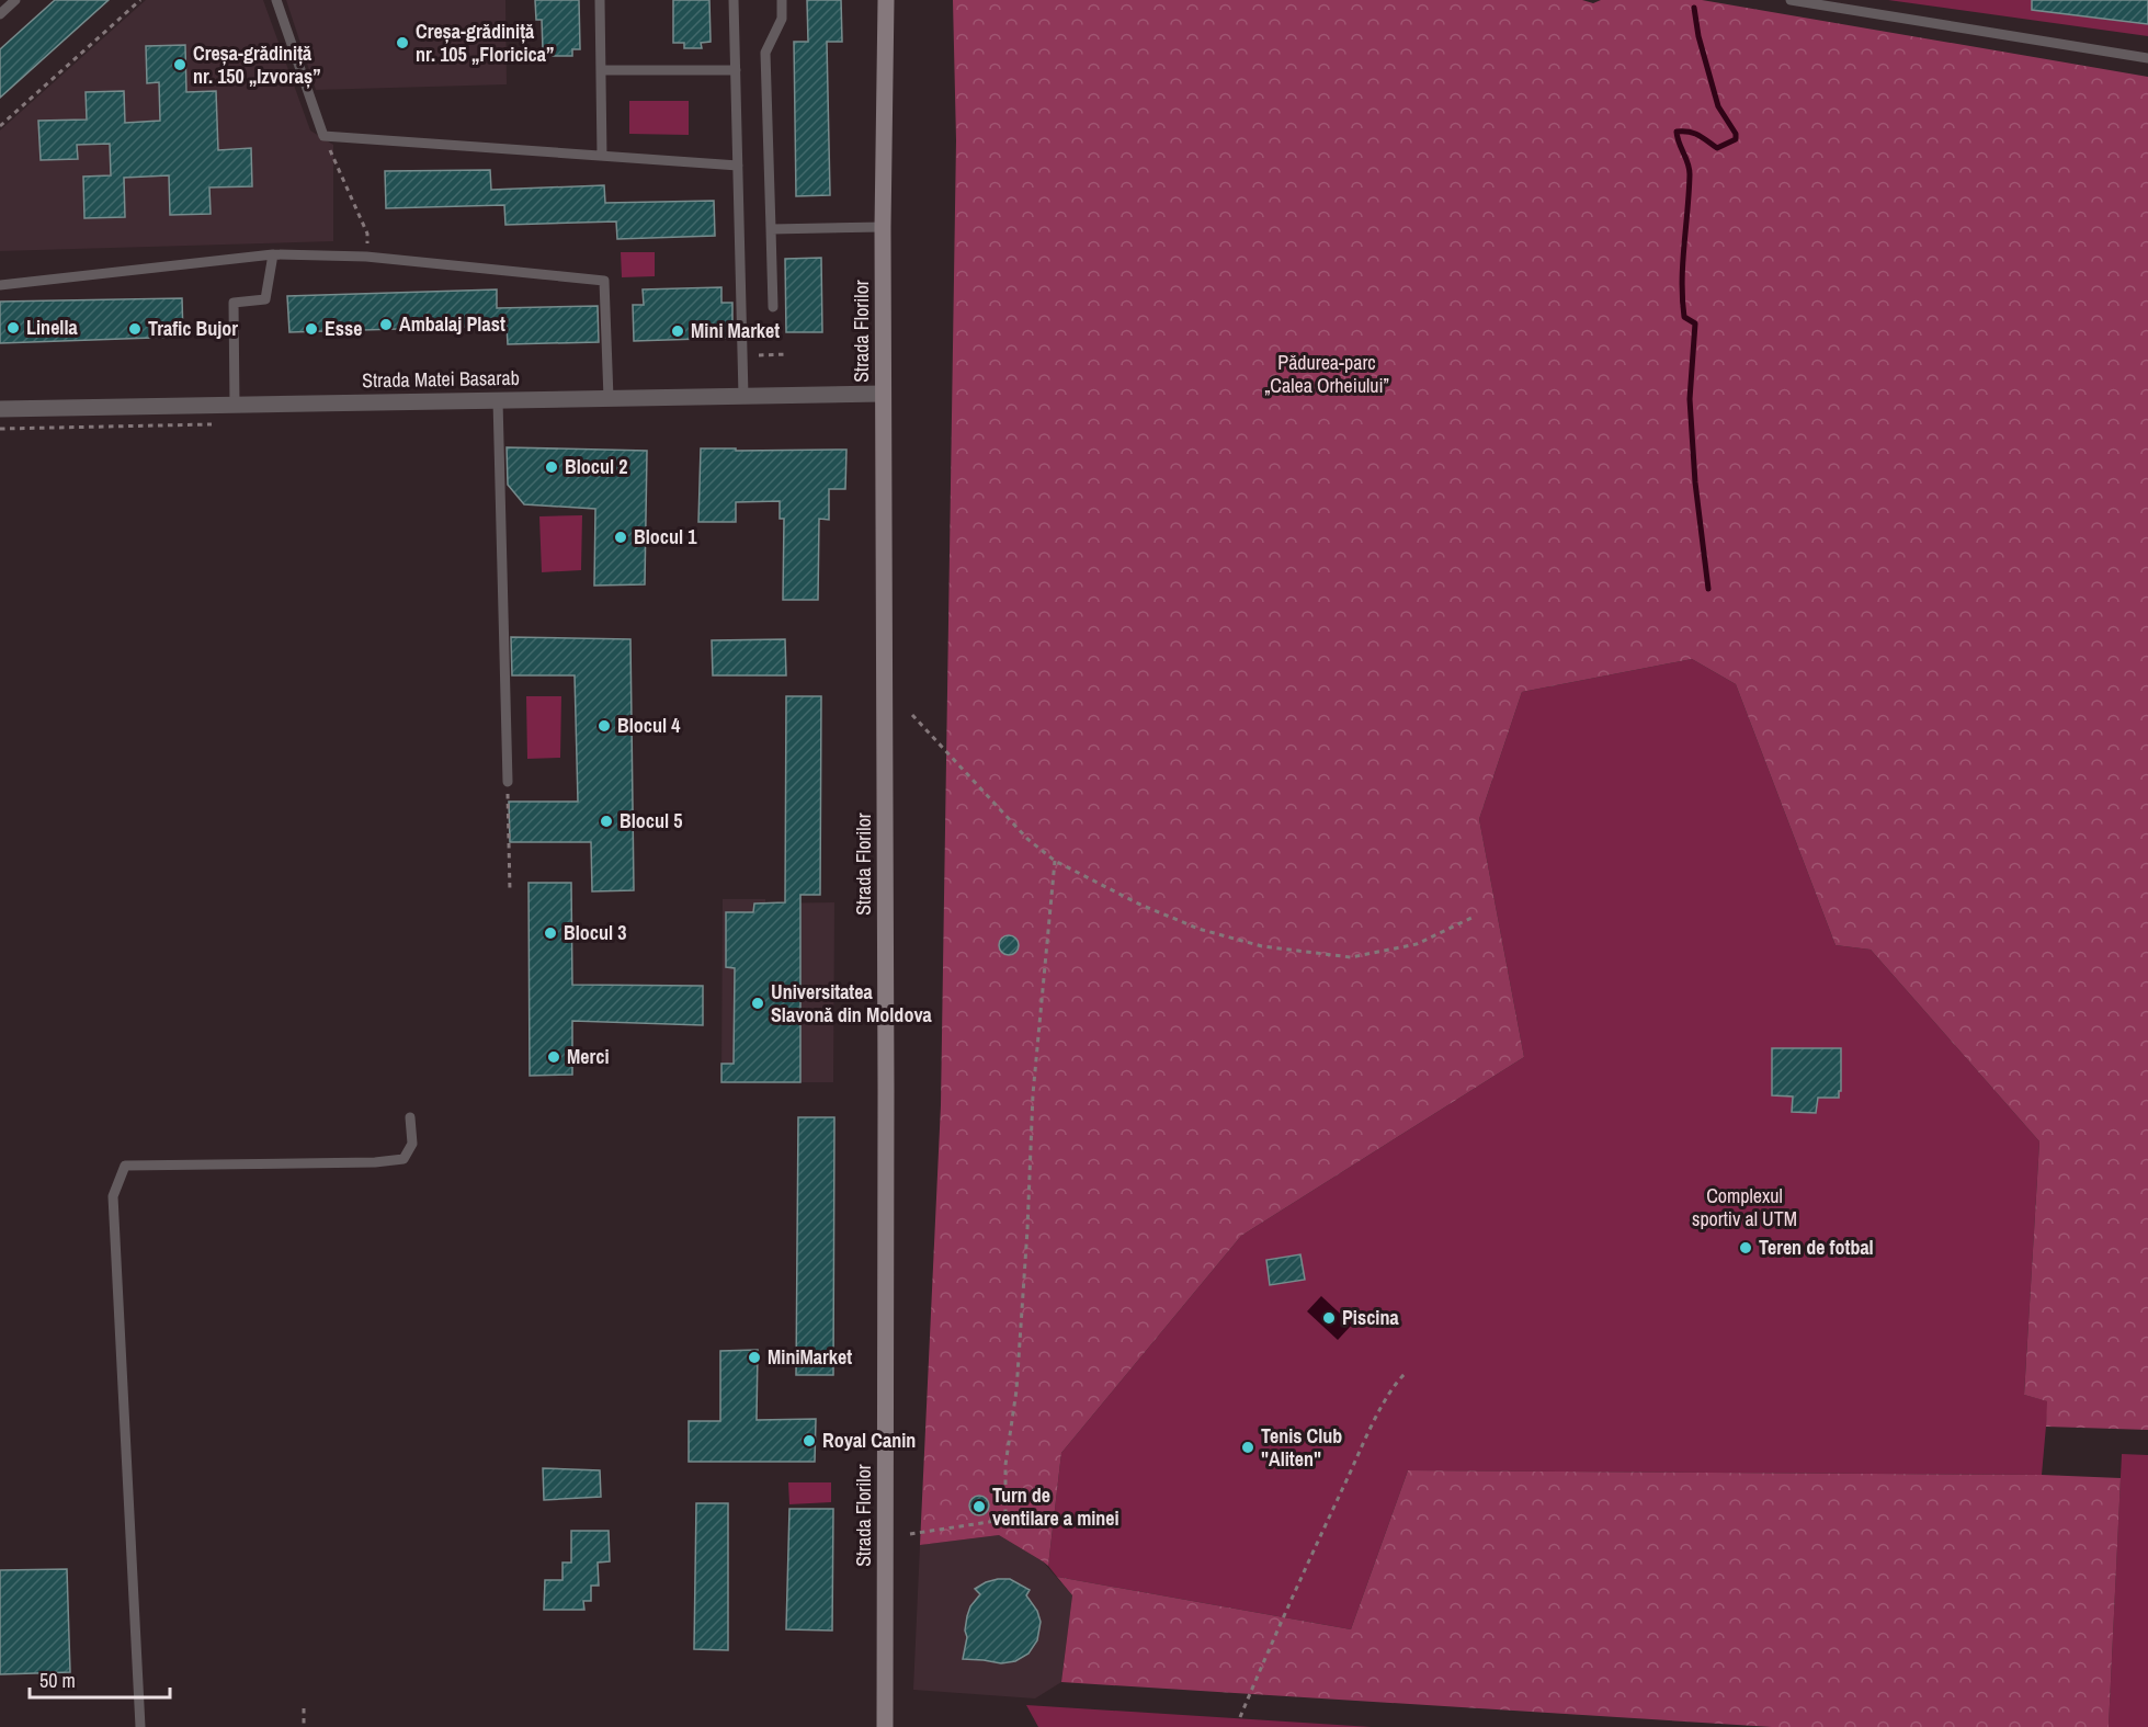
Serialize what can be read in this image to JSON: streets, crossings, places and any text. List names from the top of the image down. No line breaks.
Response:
{"streets":{"main road":["Strada Florilor"],"street":["Strada Matei Basarab"]},"crossings":[["Strada Florilor","Strada Matei Basarab"]],"parks":["Pădurea-parc „Calea Orheiului”","Complexul sportiv al UTM"],"places":["Creșa-grădiniță nr. 105 „Floricica”","Creșa-grădiniță nr. 150 „Izvoraș”","Ambalaj Plast","Linella","Trafic Bujor","Esse","Mini Market","Blocul 2","Blocul 1","Blocul 4","Blocul 5","Blocul 3","Universitatea Slavonă din Moldova","Merci","Teren de fotbal","Piscina","MiniMarket","Royal Canin","Tenis Club \"Aliten\"","Turn de ventilare a minei"],"scale_bar":"50 m"}
